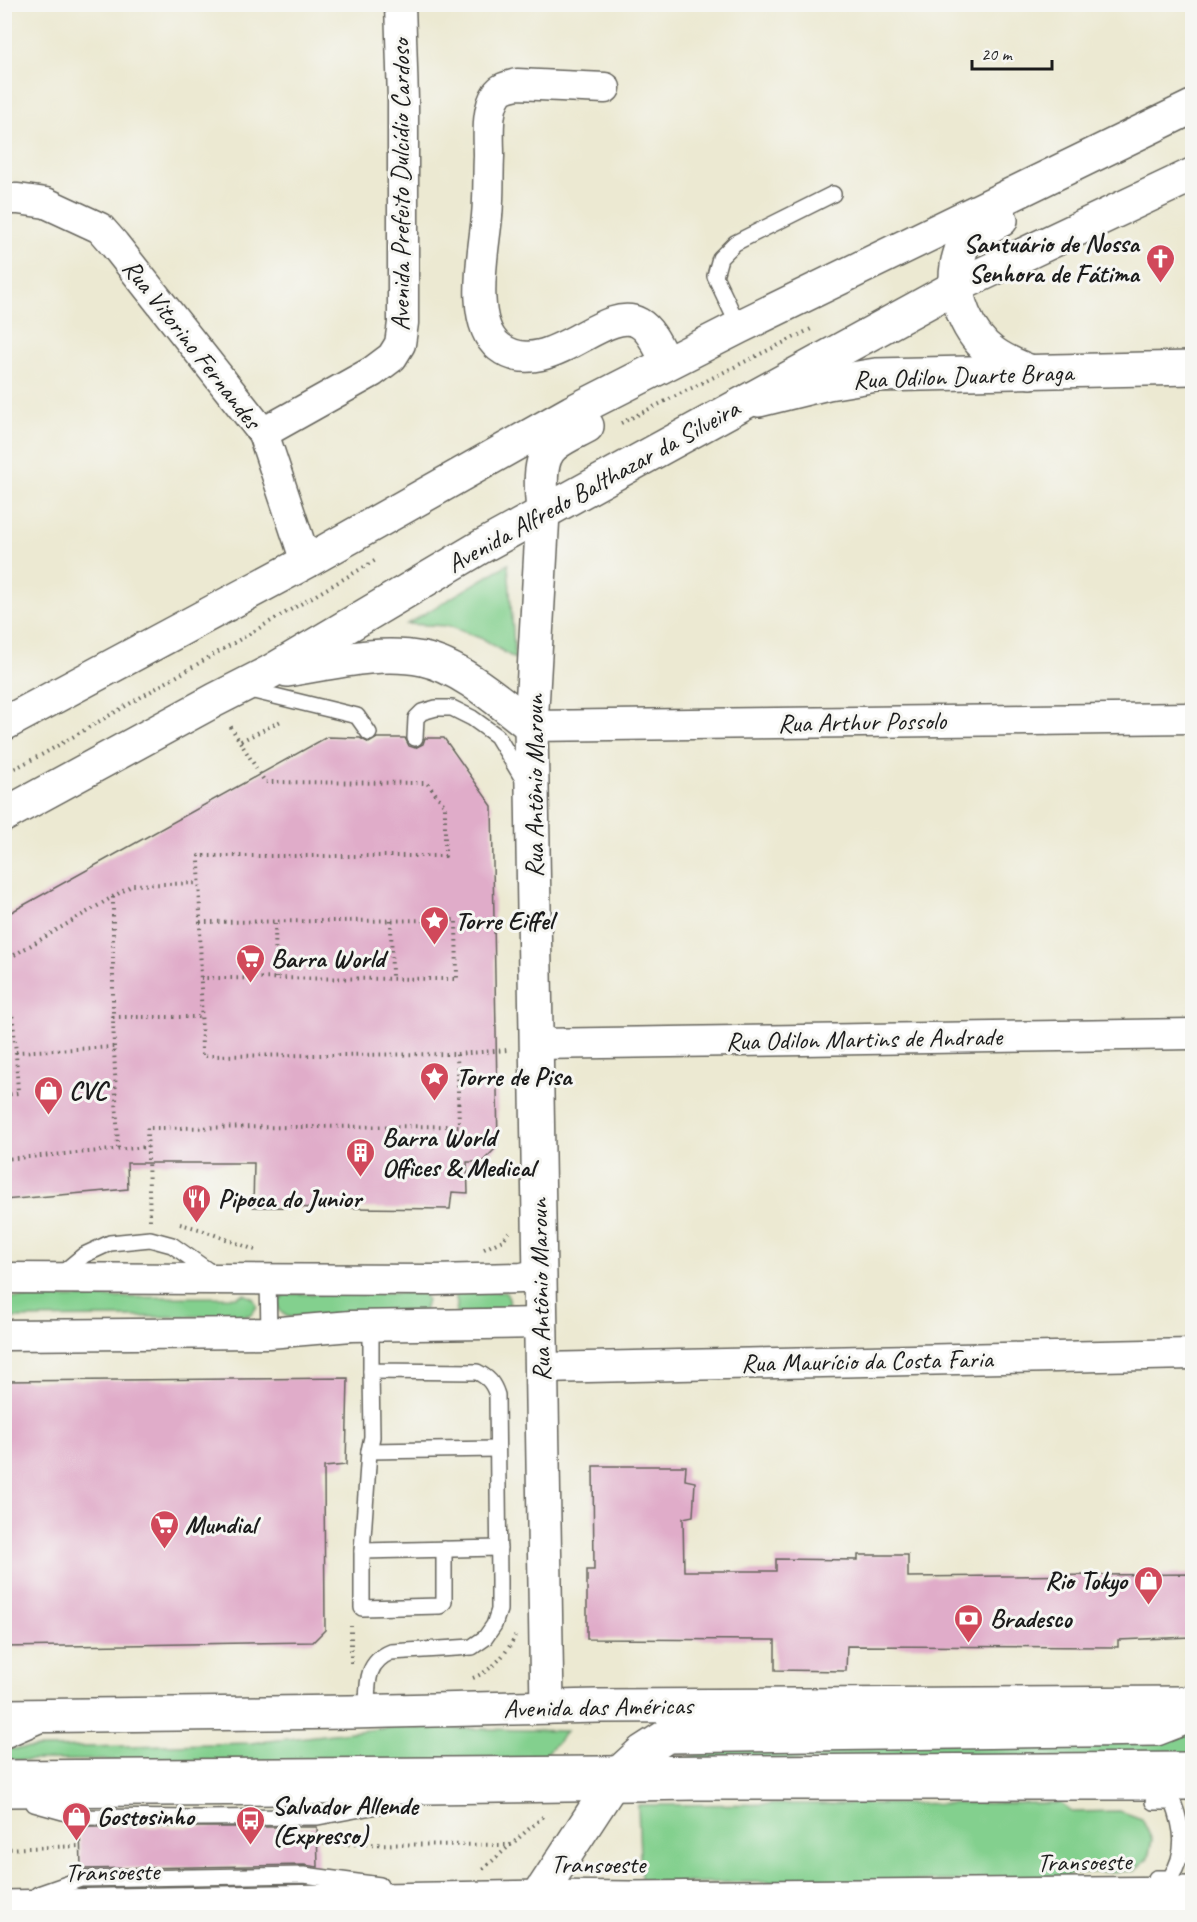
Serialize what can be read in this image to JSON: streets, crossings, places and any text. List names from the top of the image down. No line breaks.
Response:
{"streets":{"main road":["Rua Odilon Duarte Braga","Avenida Alfredo Balthazar da Silveira","Rua Antônio Maroun","Avenida das Américas"],"street":["Avenida Prefeito Dulcídio Cardoso","Rua Vitorino Fernandes","Rua Arthur Possolo","Rua Odilon Martins de Andrade","Rua Maurício da Costa Faria"],"lane":["Transoeste"]},"crossings":[["Avenida Prefeito Dulcídio Cardoso","Rua Vitorino Fernandes"],["Rua Odilon Duarte Braga","Avenida Alfredo Balthazar da Silveira"],["Avenida Alfredo Balthazar da Silveira","Rua Antônio Maroun"],["Rua Arthur Possolo","Rua Antônio Maroun"],["Rua Antônio Maroun","Rua Odilon Martins de Andrade"],["Rua Antônio Maroun","Rua Maurício da Costa Faria"],["Rua Antônio Maroun","Avenida das Américas"]],"places":{"church":["Santuário de Nossa Senhora de Fátima"],"place":["Torre Eiffel","Torre de Pisa"],"supermarket":["Barra World","Mundial"],"shop":["CVC","Rio Tokyo","Gostosinho"],"building":["Barra World Offices & Medical"],"restaurant":["Pipoca do Junior"],"bank":["Bradesco"],"bus stop":["Salvador Allende (Expresso)"]},"scale_bar":"20 m"}
